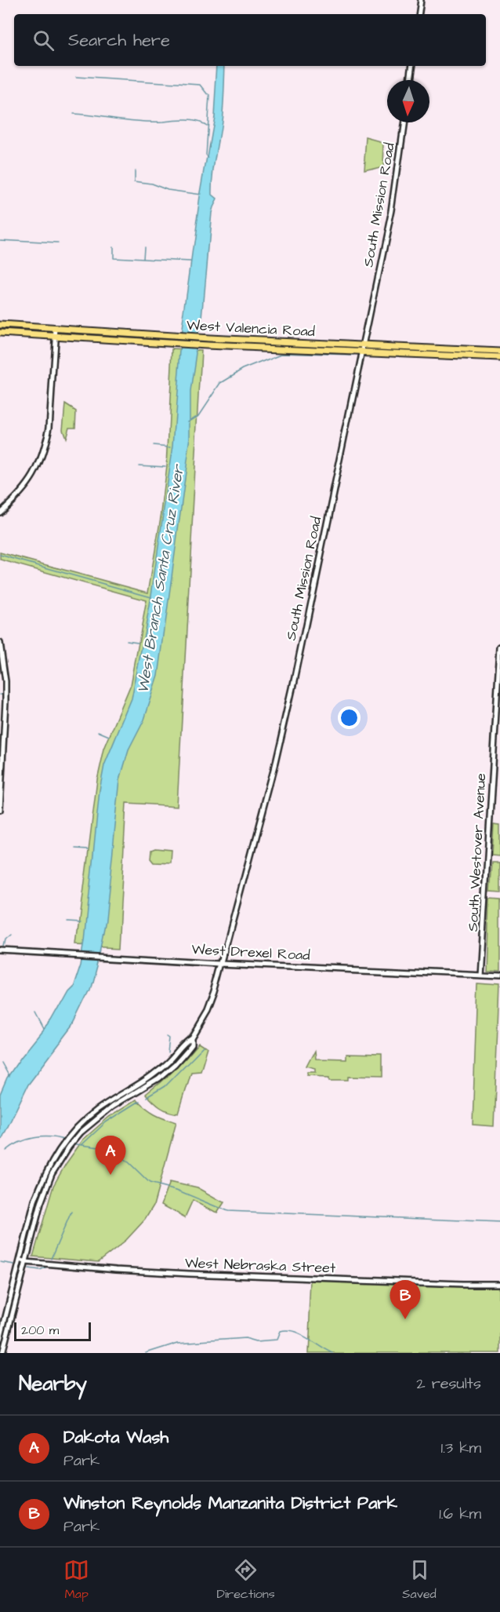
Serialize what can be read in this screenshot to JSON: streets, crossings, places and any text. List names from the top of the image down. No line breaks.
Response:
{"streets":{"main road":["South Mission Road","West Valencia Road","South Westover Avenue","West Drexel Road","West Nebraska Street"]},"crossings":[["South Mission Road","West Valencia Road"],["South Mission Road","West Drexel Road"],["South Mission Road","West Nebraska Street"],["South Westover Avenue","West Drexel Road"]],"water":["West Branch Santa Cruz River"],"scale_bar":"200 m","north":"bottom","page":{"search":"Search here","pins":["A","B"],"scale":"200 m","heading":["Nearby","2 results"],"list":[{"mark":"A","name":"Dakota Wash","note":"Park","value":"1.3 km"},{"mark":"B","name":"Winston Reynolds Manzanita District Park","note":"Park","value":"1.6 km"}],"nav":["Map","Directions","Saved"]}}
